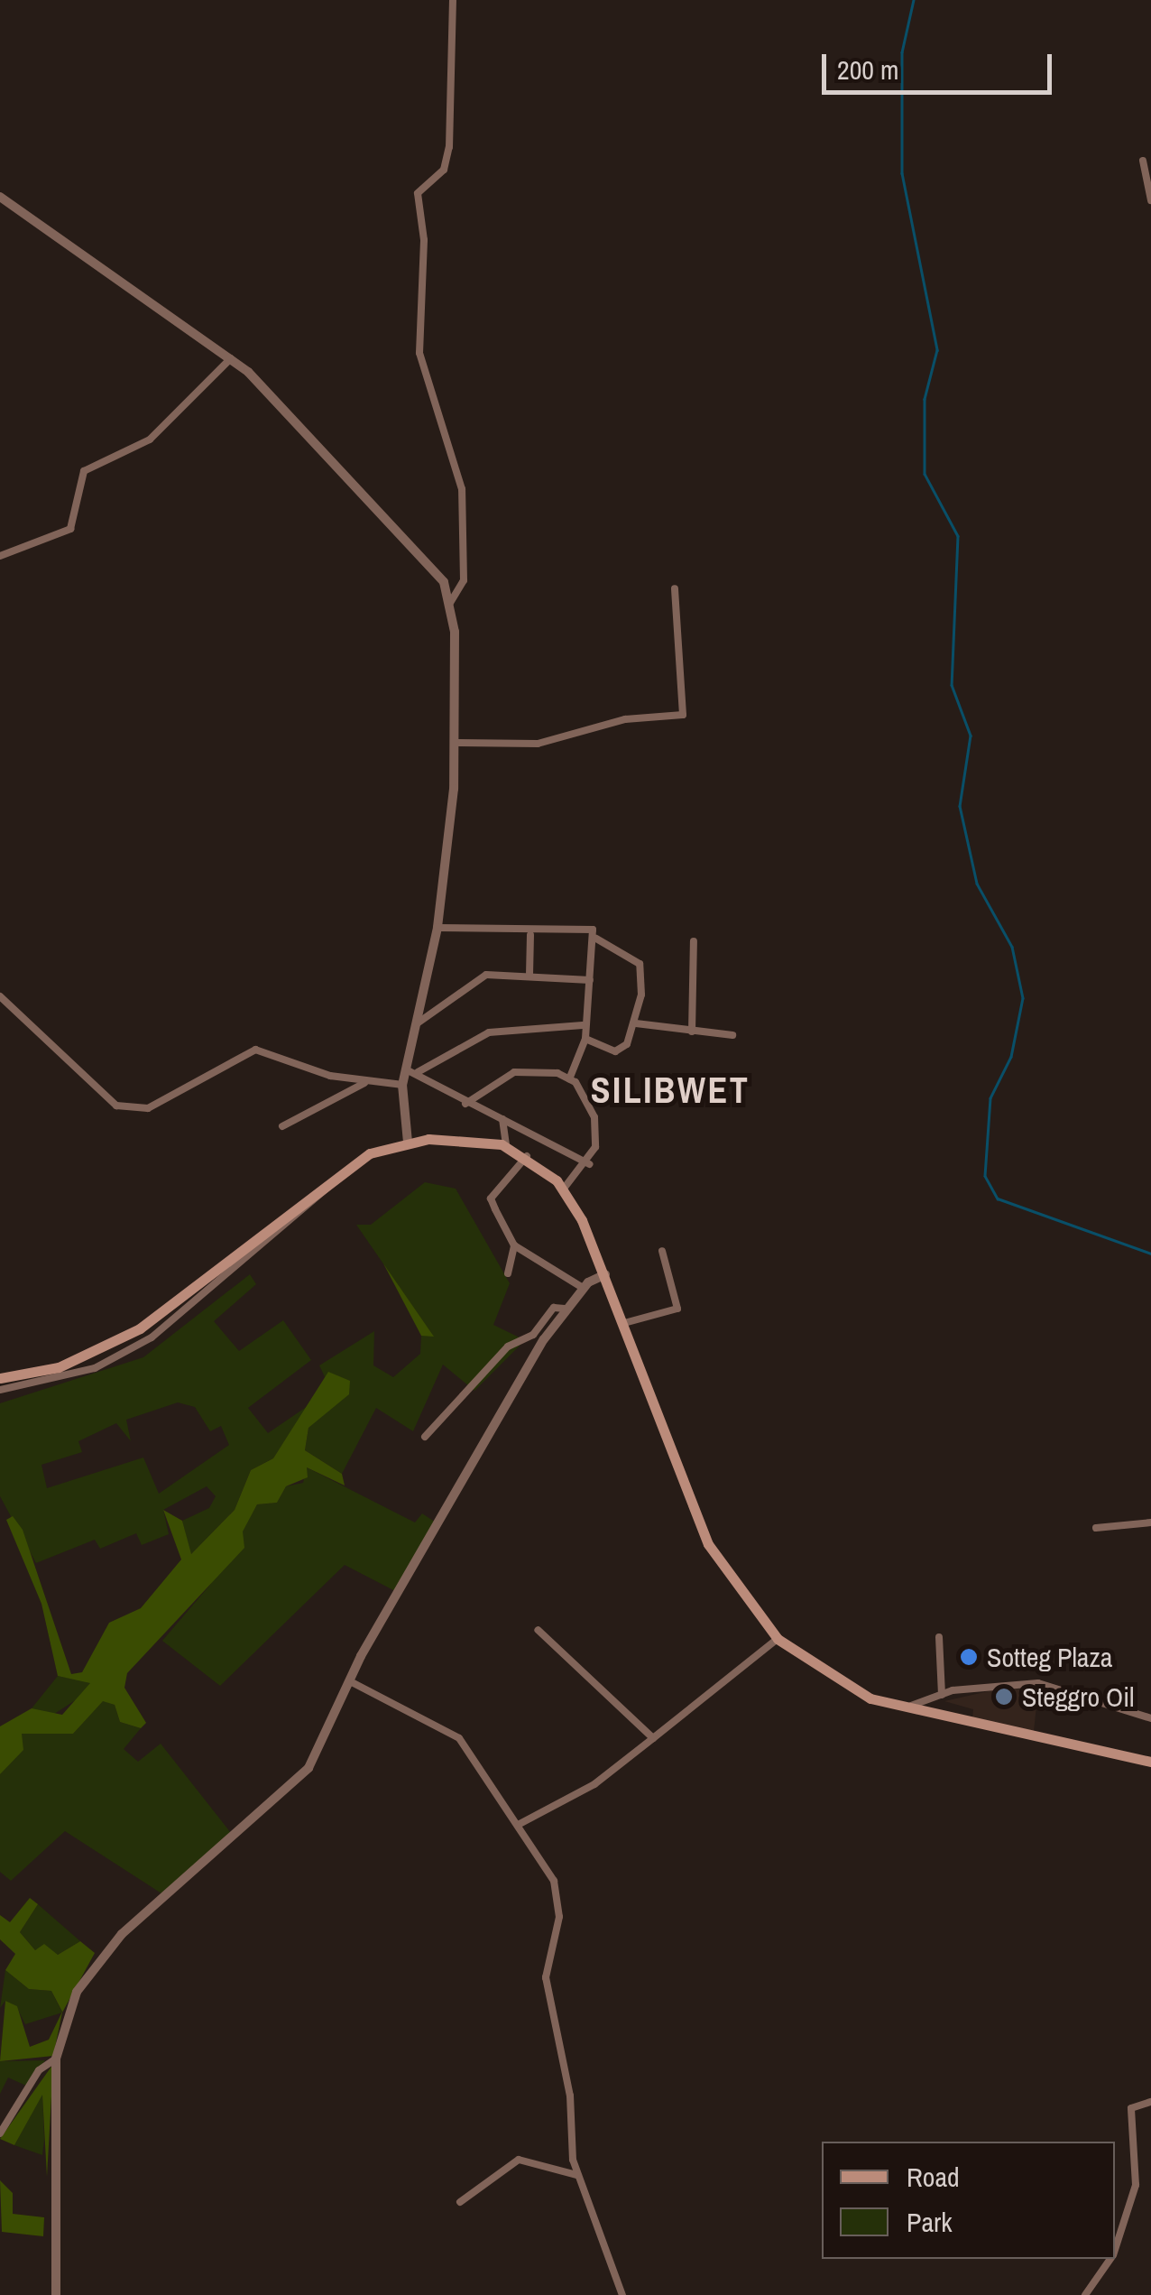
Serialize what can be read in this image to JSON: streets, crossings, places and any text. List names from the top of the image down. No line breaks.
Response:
{"districts":["SILIBWET"],"places":["Sotteg Plaza","Steggro Oil"],"legend":["Road","Park"],"scale_bar":"200 m"}
